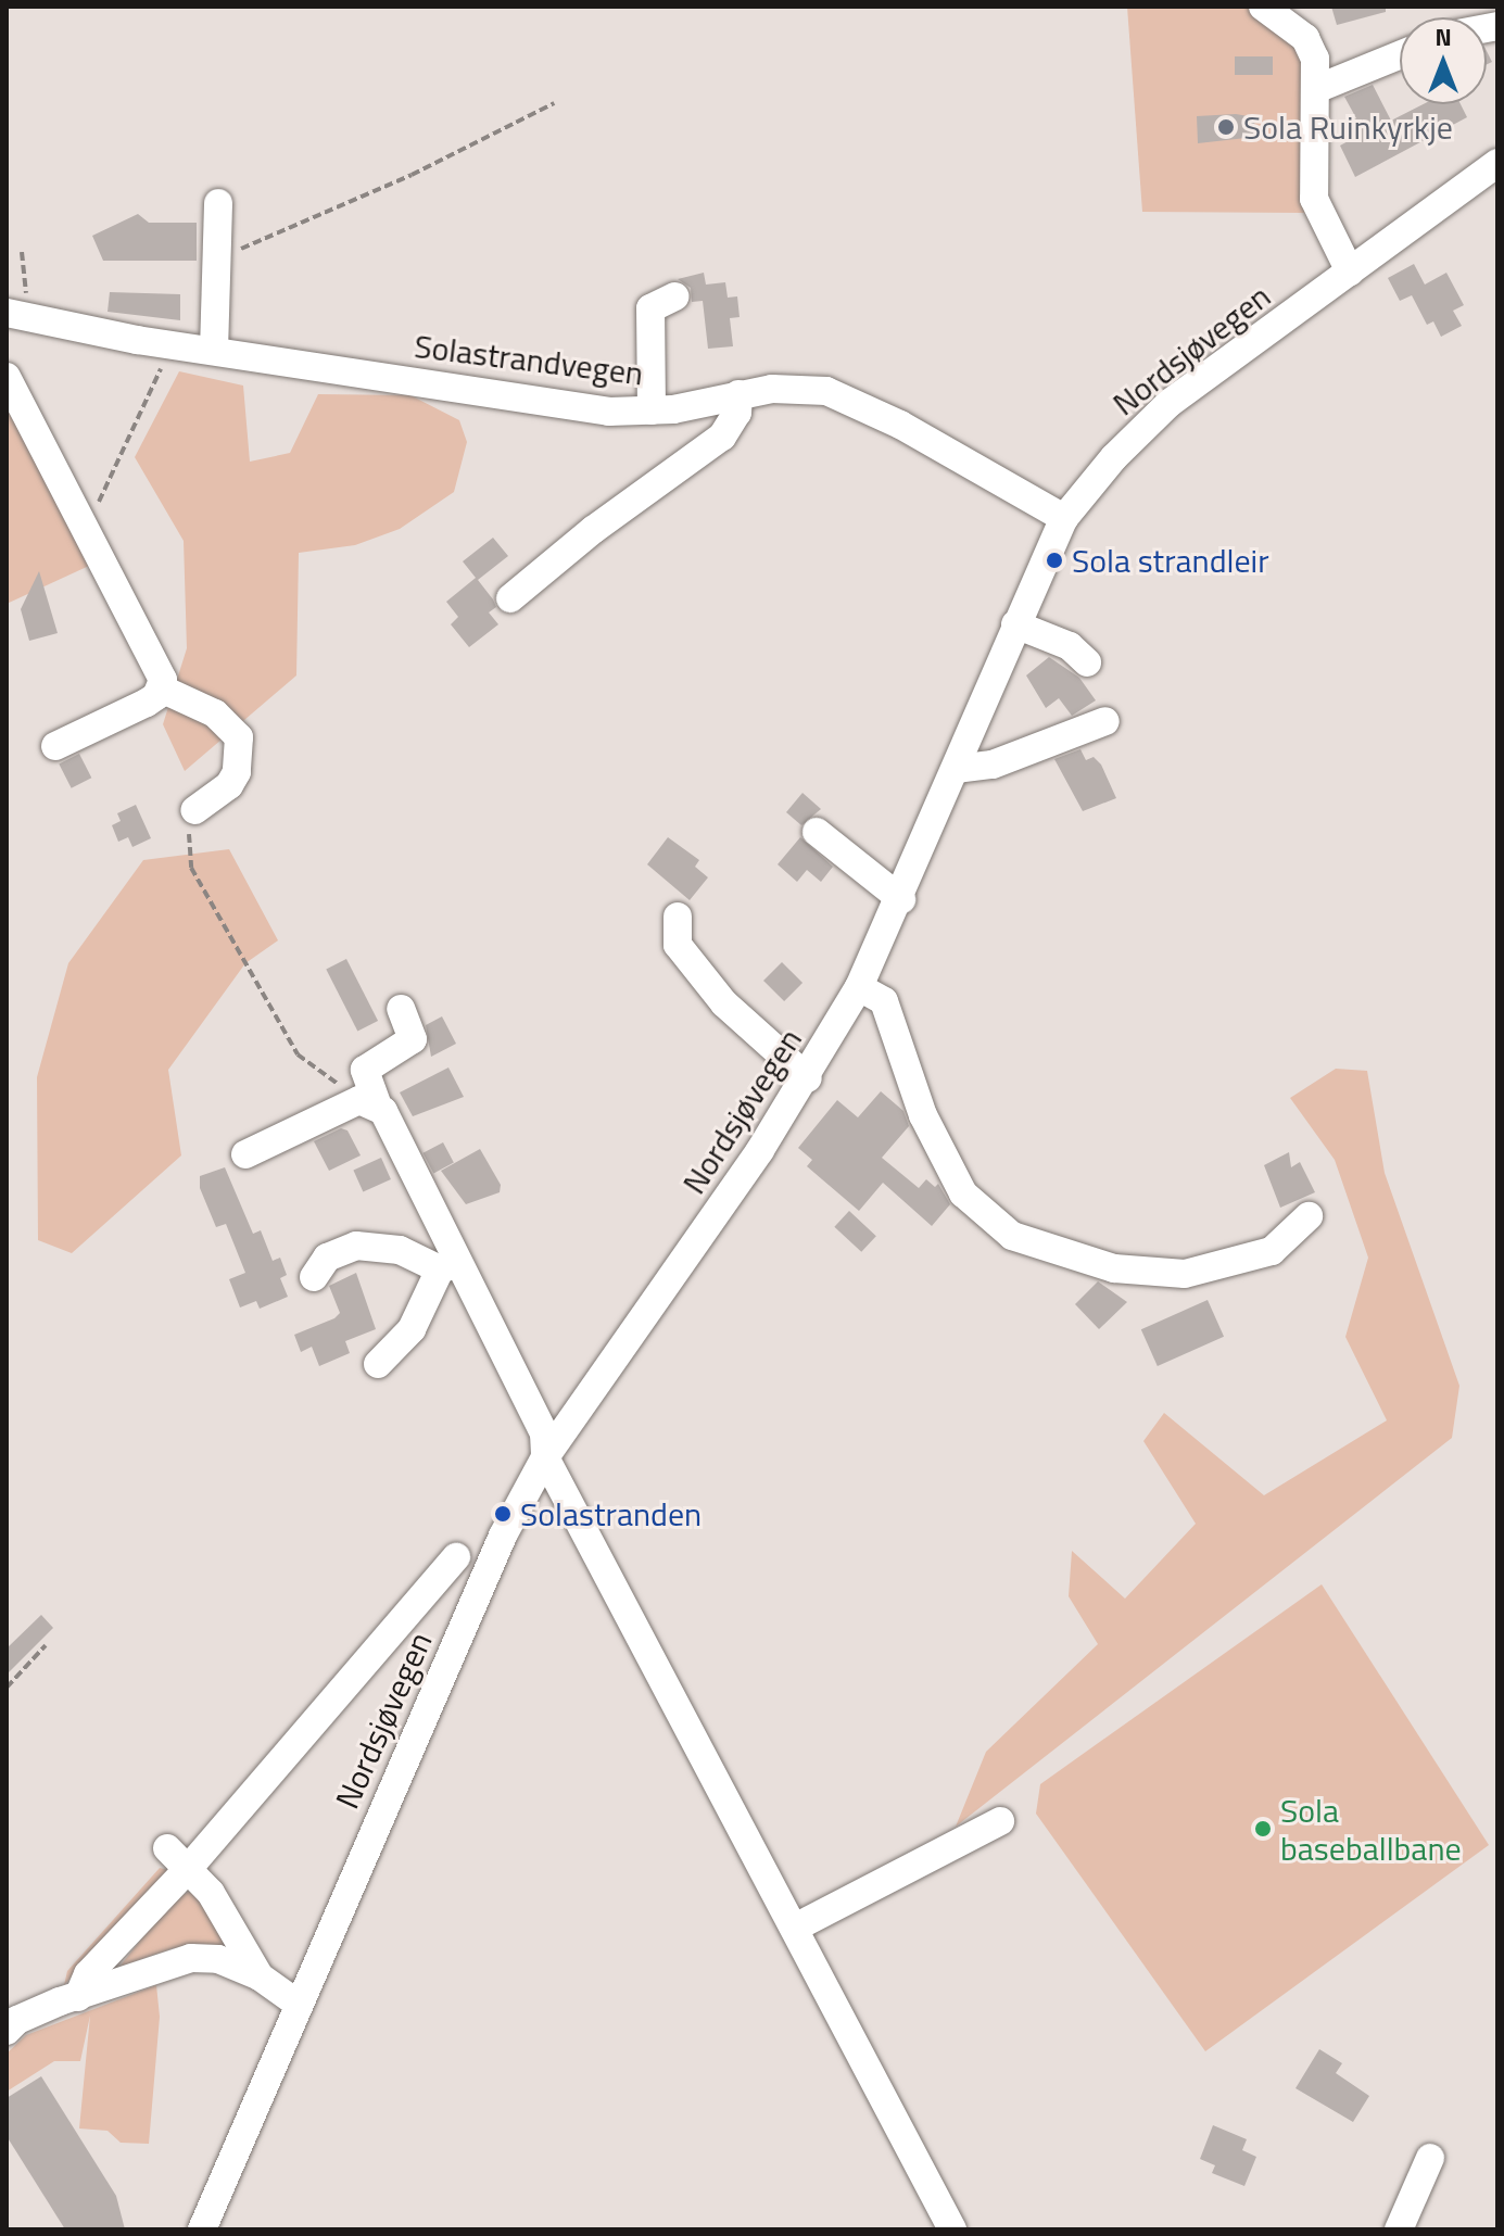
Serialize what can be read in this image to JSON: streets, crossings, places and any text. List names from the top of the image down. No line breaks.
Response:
{"streets":{"street":["Nordsjøvegen","Solastrandvegen"]},"crossings":[["Nordsjøvegen","Solastrandvegen"]],"places":["Sola Ruinkyrkje","Sola strandleir","Solastranden","Sola baseballbane"],"north":"top"}
